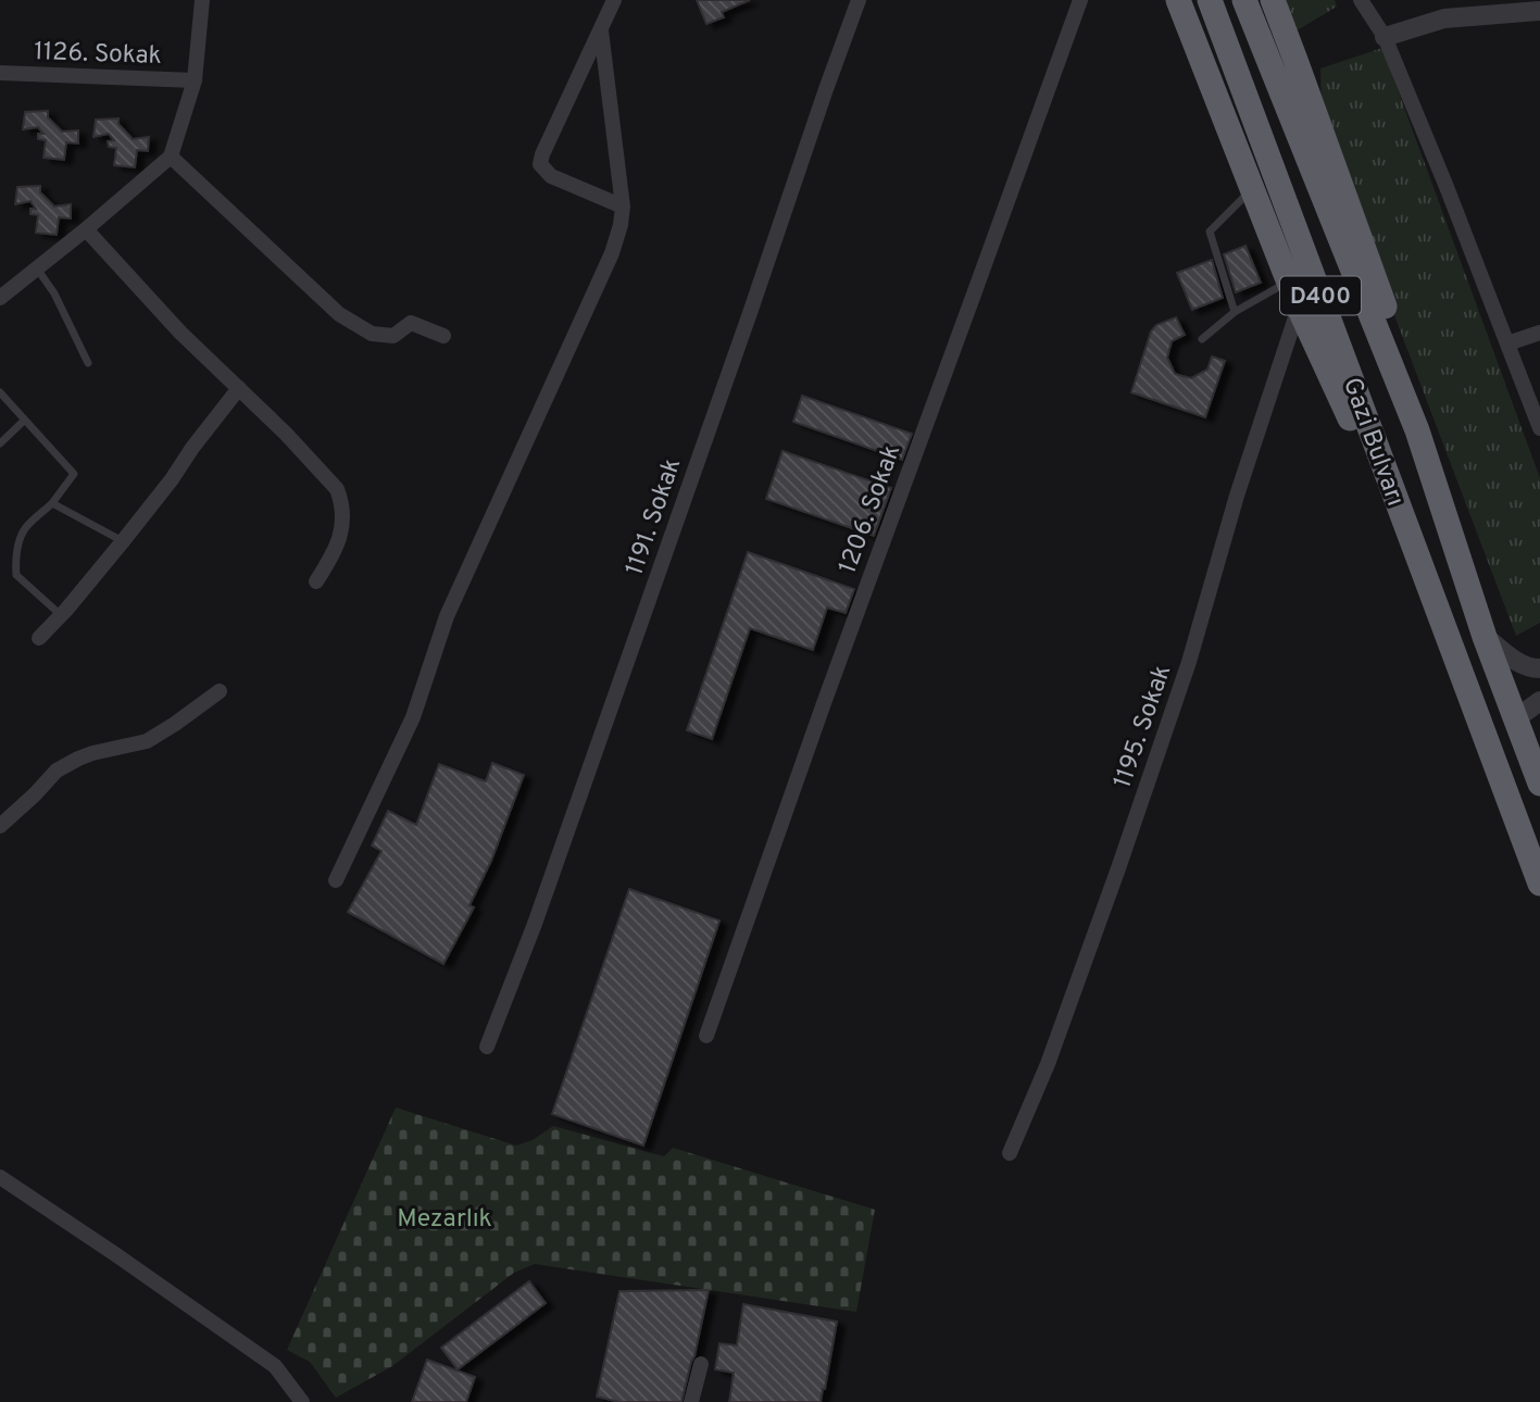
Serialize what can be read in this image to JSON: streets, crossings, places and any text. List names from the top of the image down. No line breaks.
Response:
{"streets":{"highway":["D400","Gazi Bulvarı"],"street":["1126. Sokak","1206. Sokak","1191. Sokak","1195. Sokak"]},"parks":["Mezarlık"]}
